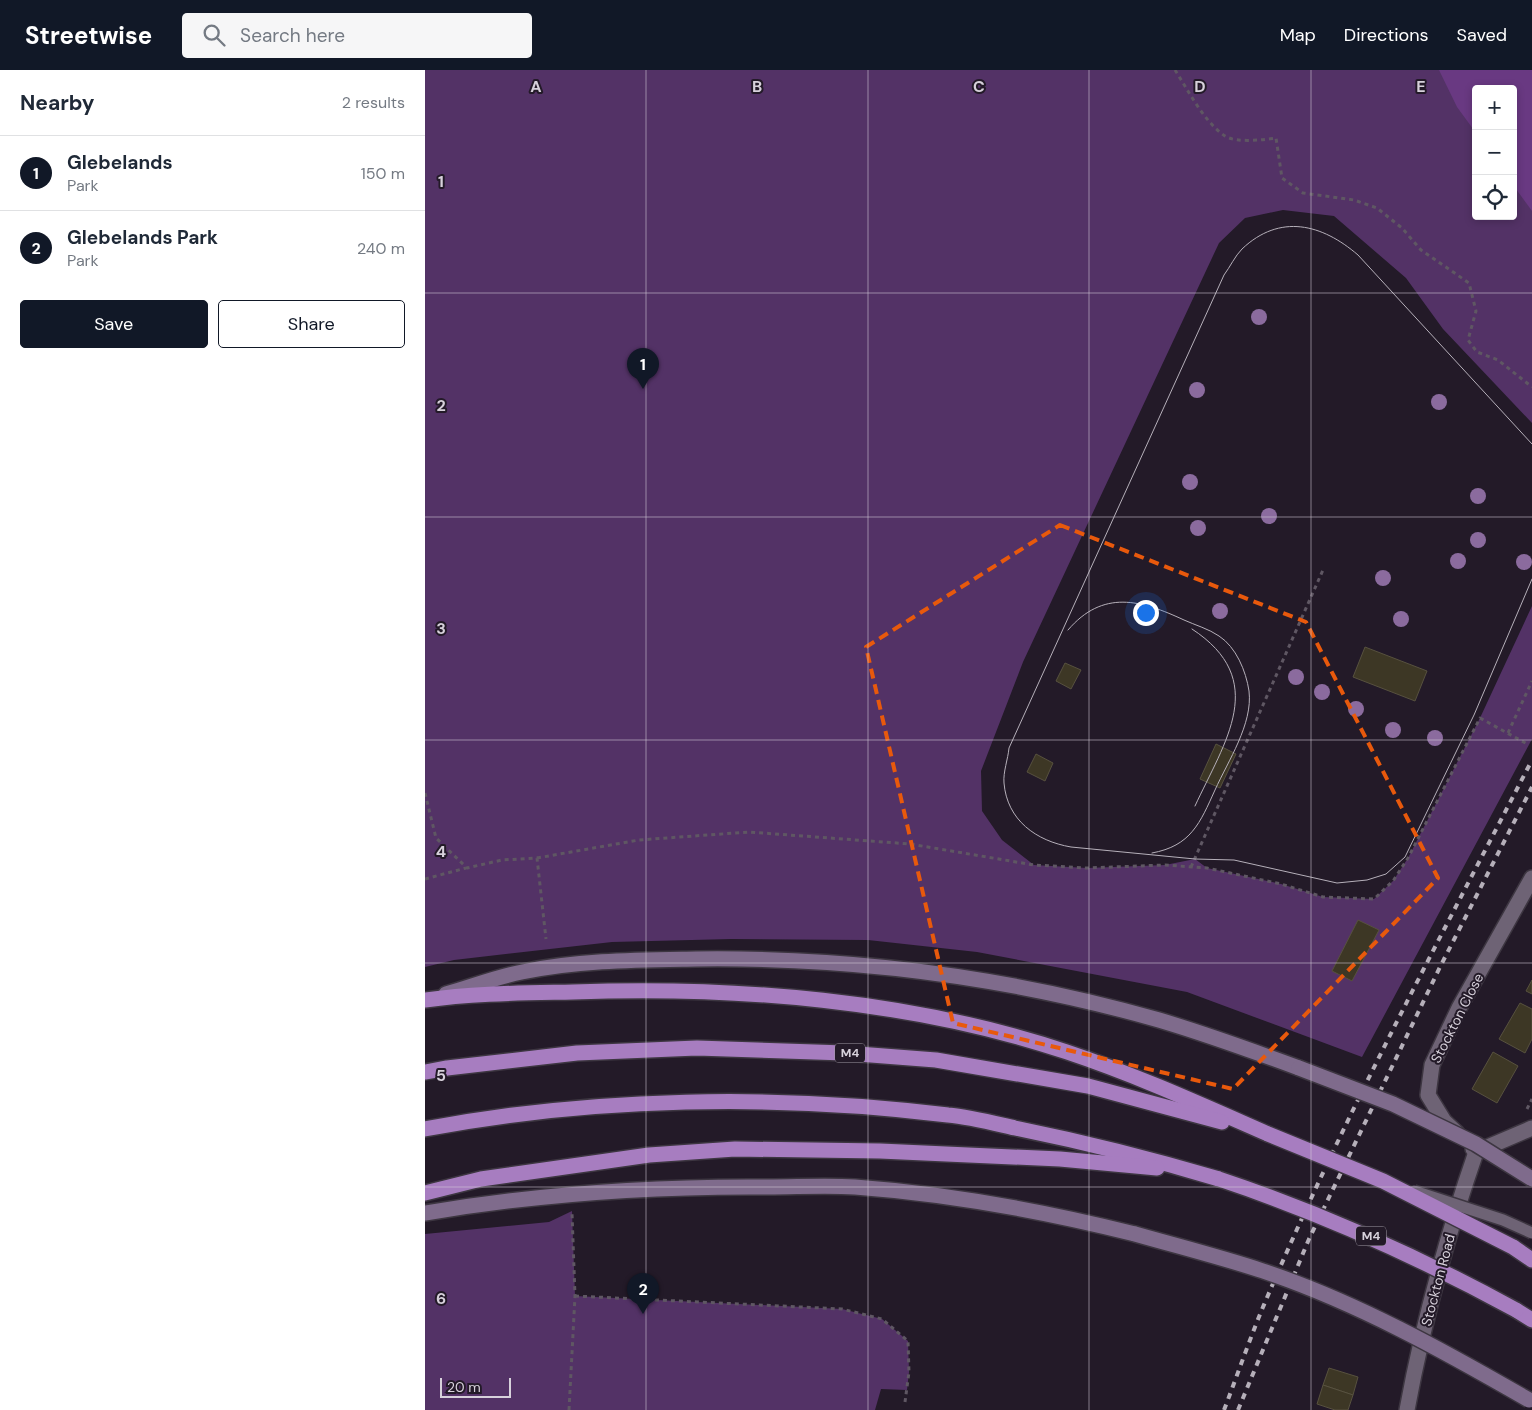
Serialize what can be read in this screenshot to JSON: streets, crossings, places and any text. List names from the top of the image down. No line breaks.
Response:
{"streets":{"highway":["M4"],"street":["Stockton Close","Stockton Road"]},"crossings":[["Stockton Close","Stockton Road"]],"scale_bar":"20 m","page":{"header":"Streetwise","search":"Search here","nav":["Map","Directions","Saved"],"heading":["Nearby","2 results"],"map_buttons":["+","−"],"list":[{"mark":"1","name":"Glebelands","note":"Park","value":"150 m"},{"mark":"2","name":"Glebelands Park","note":"Park","value":"240 m"}],"buttons":["Save","Share"],"pins":["1","2"],"scale":"20 m"},"grid":{"columns":["A","B","C","D","E"],"rows":["1","2","3","4","5","6"]}}
